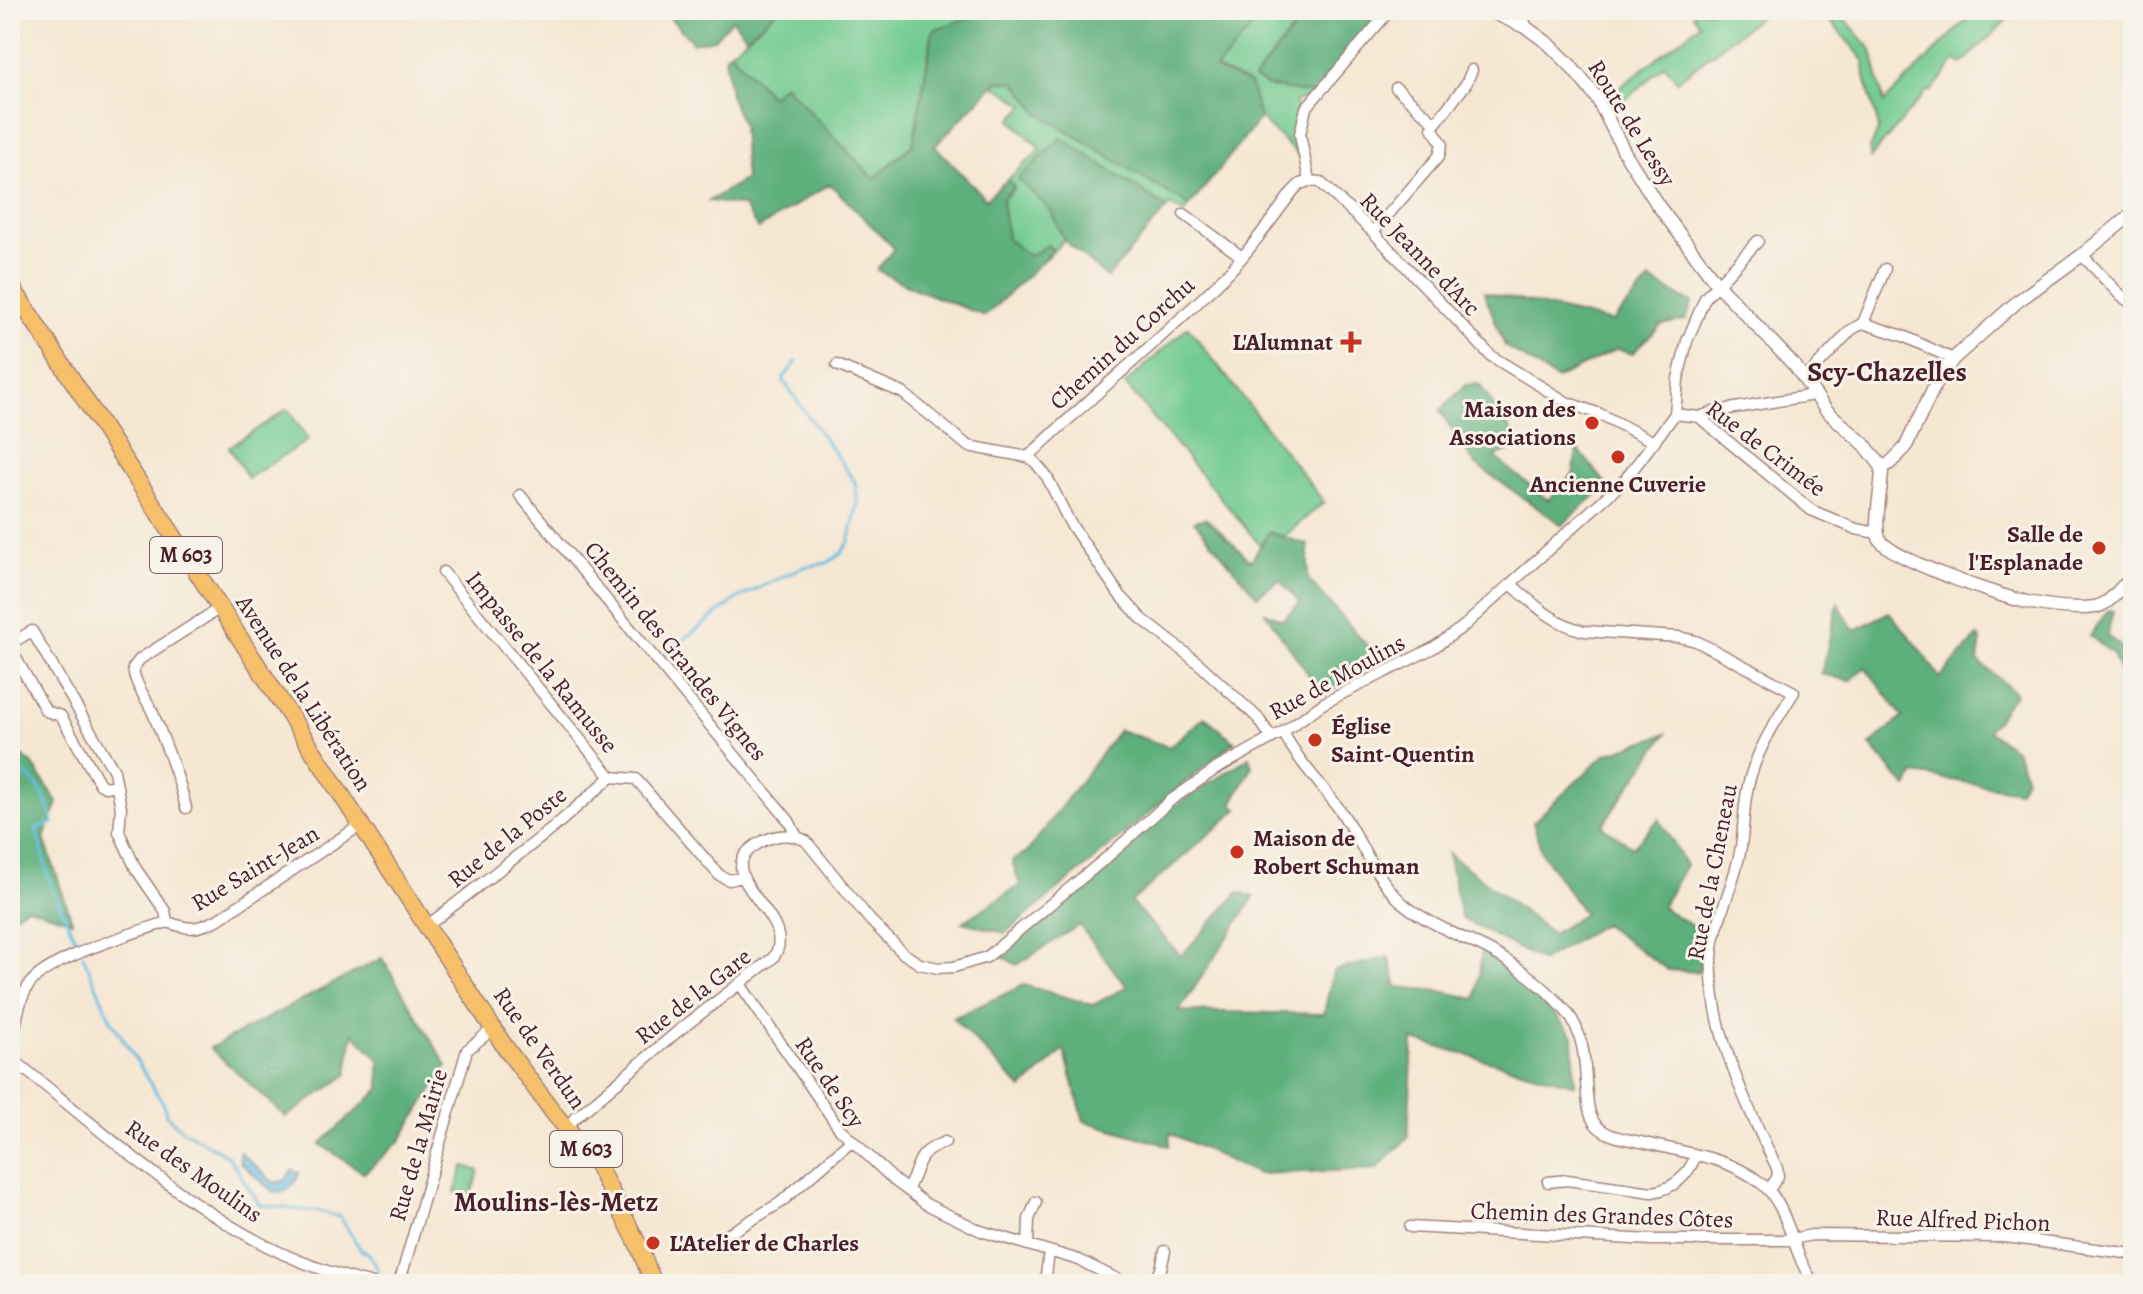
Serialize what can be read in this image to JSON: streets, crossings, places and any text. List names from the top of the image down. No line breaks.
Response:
{"streets":{"main road":["M 603","Avenue de la Libération","Rue de Verdun"],"street":["Route de Lessy","Rue Jeanne d'Arc","Chemin du Corchu","Rue de Crimée","Chemin des Grandes Vignes","Impasse de la Ramusse","Rue de Moulins","Rue de la Poste","Rue Saint-Jean","Rue de la Cheneau","Rue de la Gare","Rue de Scy","Rue de la Mairie","Rue des Moulins","Chemin des Grandes Côtes","Rue Alfred Pichon"]},"crossings":[["Rue Jeanne d'Arc","Rue de Moulins"],["Rue de Crimée","Rue de Moulins"],["Chemin des Grandes Vignes","Rue de Moulins"],["Impasse de la Ramusse","Rue de la Poste"],["Rue de Moulins","Rue de la Cheneau"],["Avenue de la Libération","Rue de la Poste"],["Avenue de la Libération","Rue Saint-Jean"],["Avenue de la Libération","Rue de Verdun"],["Rue de la Poste","Rue de Verdun"],["Rue de la Cheneau","Chemin des Grandes Côtes"],["Rue de la Cheneau","Rue Alfred Pichon"],["Rue de la Gare","Rue de Verdun"],["Rue de la Gare","Rue de Scy"],["Rue de Verdun","Rue de la Mairie"],["Chemin des Grandes Côtes","Rue Alfred Pichon"]],"districts":["Scy-Chazelles","Moulins-lès-Metz"],"places":{"health":["L'Alumnat"],"other":["Maison des Associations","Ancienne Cuverie","Salle de l'Esplanade","Église Saint-Quentin","Maison de Robert Schuman","L'Atelier de Charles"]}}
